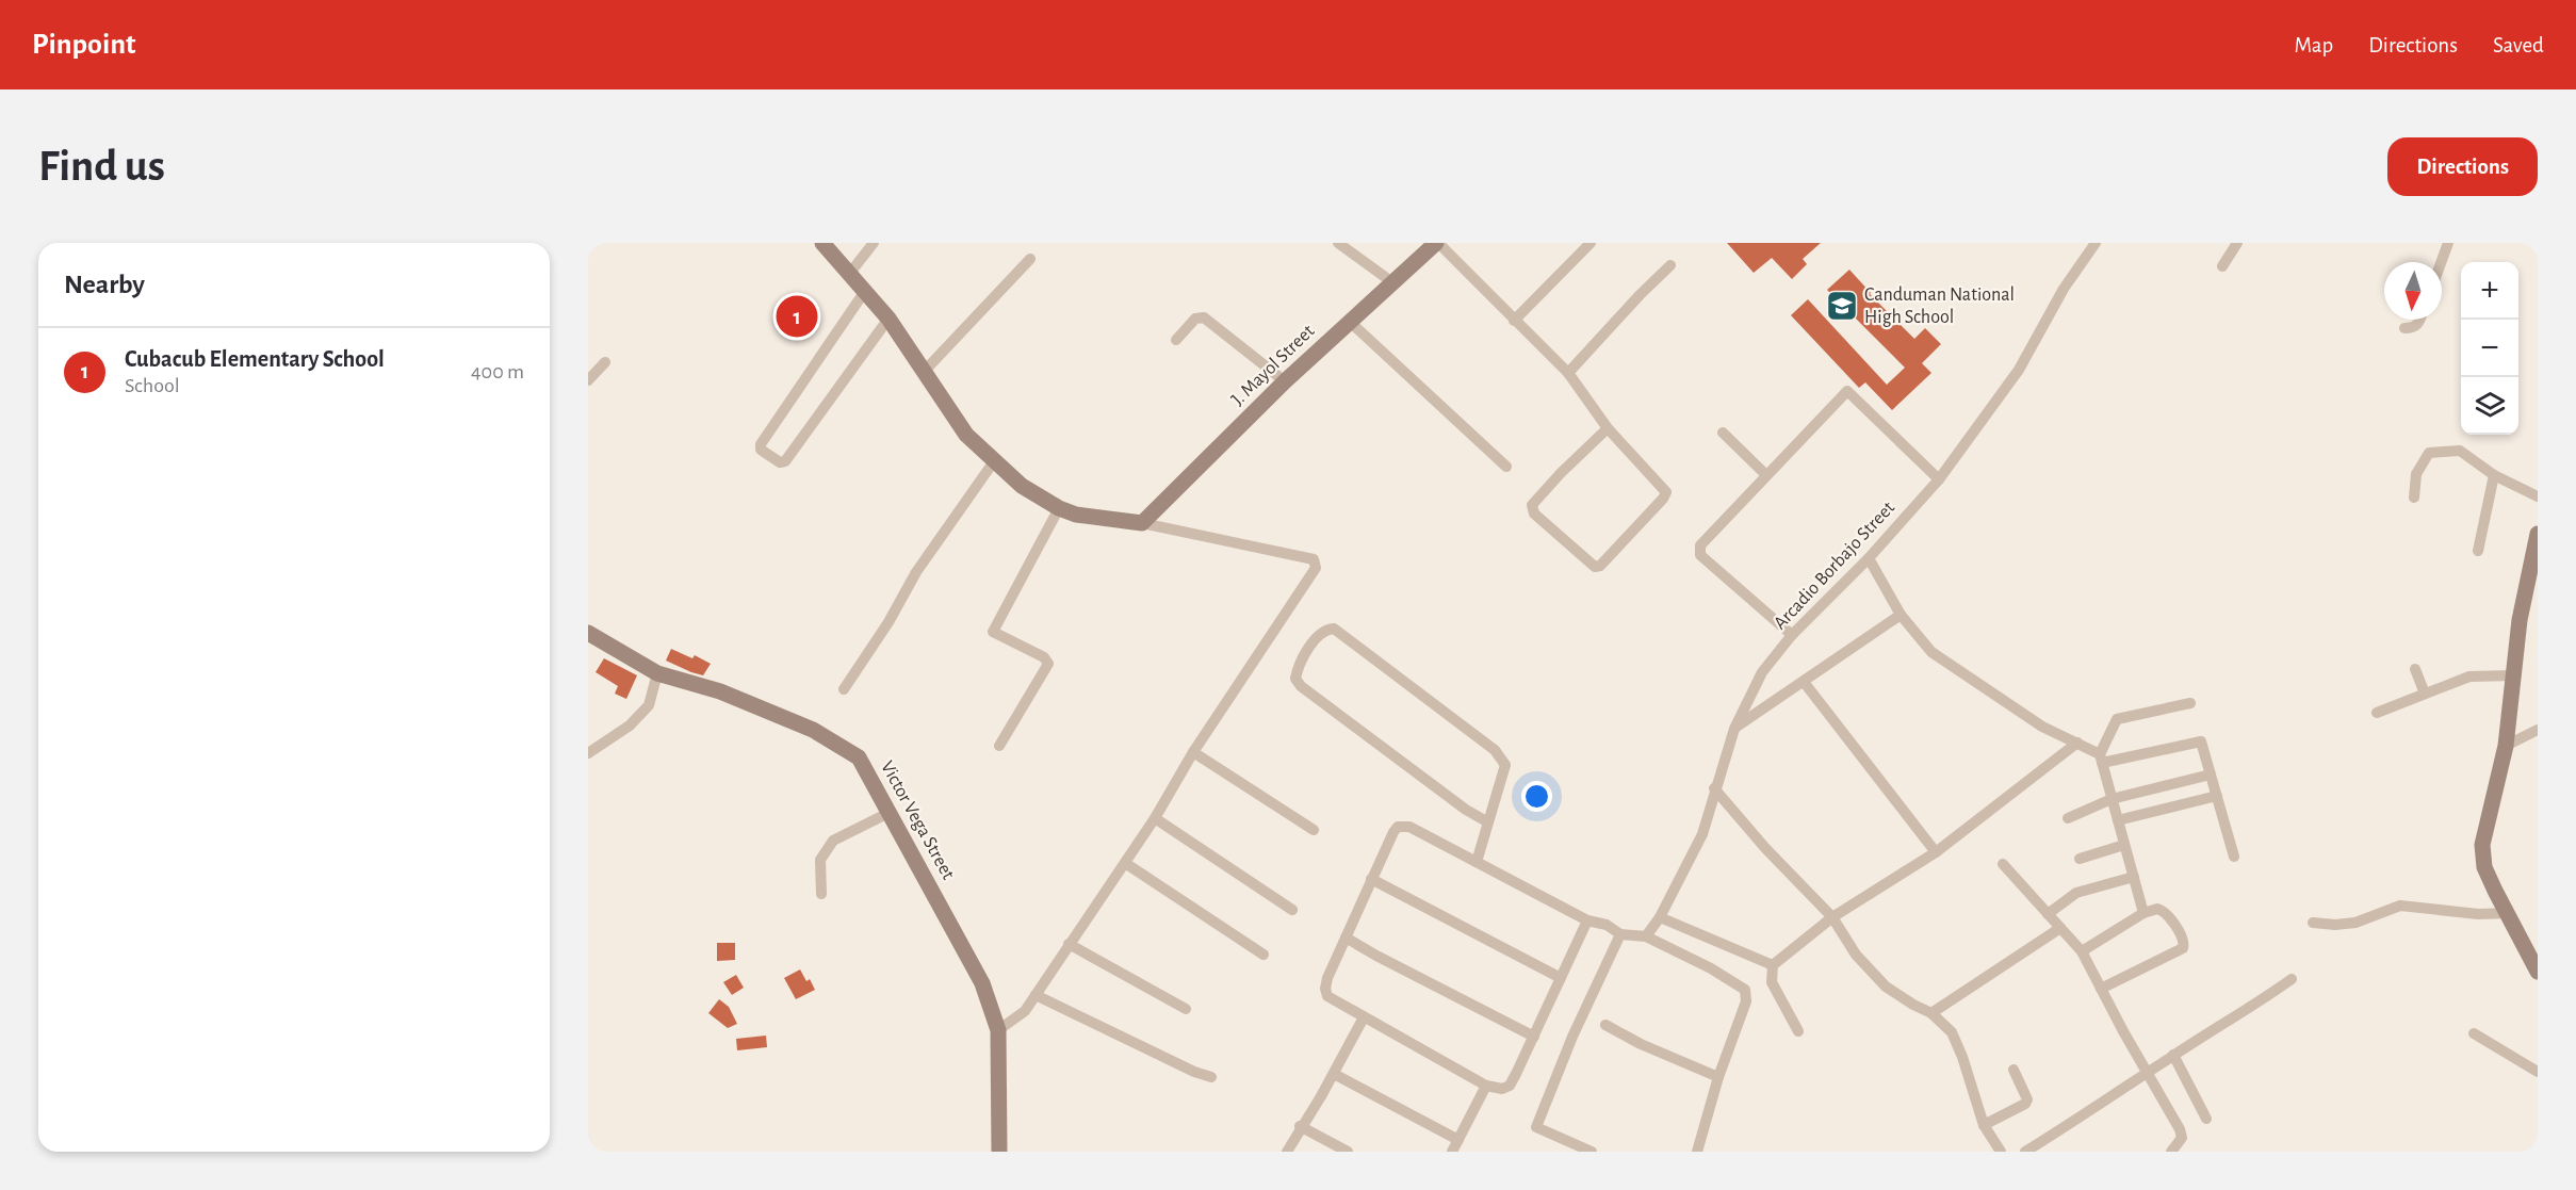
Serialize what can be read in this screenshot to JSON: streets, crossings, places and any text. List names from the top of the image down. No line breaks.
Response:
{"streets":{"street":["J. Mayol Street","Arcadio Borbajo Street","Victor Vega Street"]},"places":{"school or university":["Canduman National High School"]},"north":"bottom","page":{"header":"Pinpoint","nav":["Map","Directions","Saved"],"buttons":"Directions","title":"Find us","heading":"Nearby","map_buttons":["+","−"],"pins":"1","list":[{"mark":"1","name":"Cubacub Elementary School","note":"School","value":"400 m"}]}}
